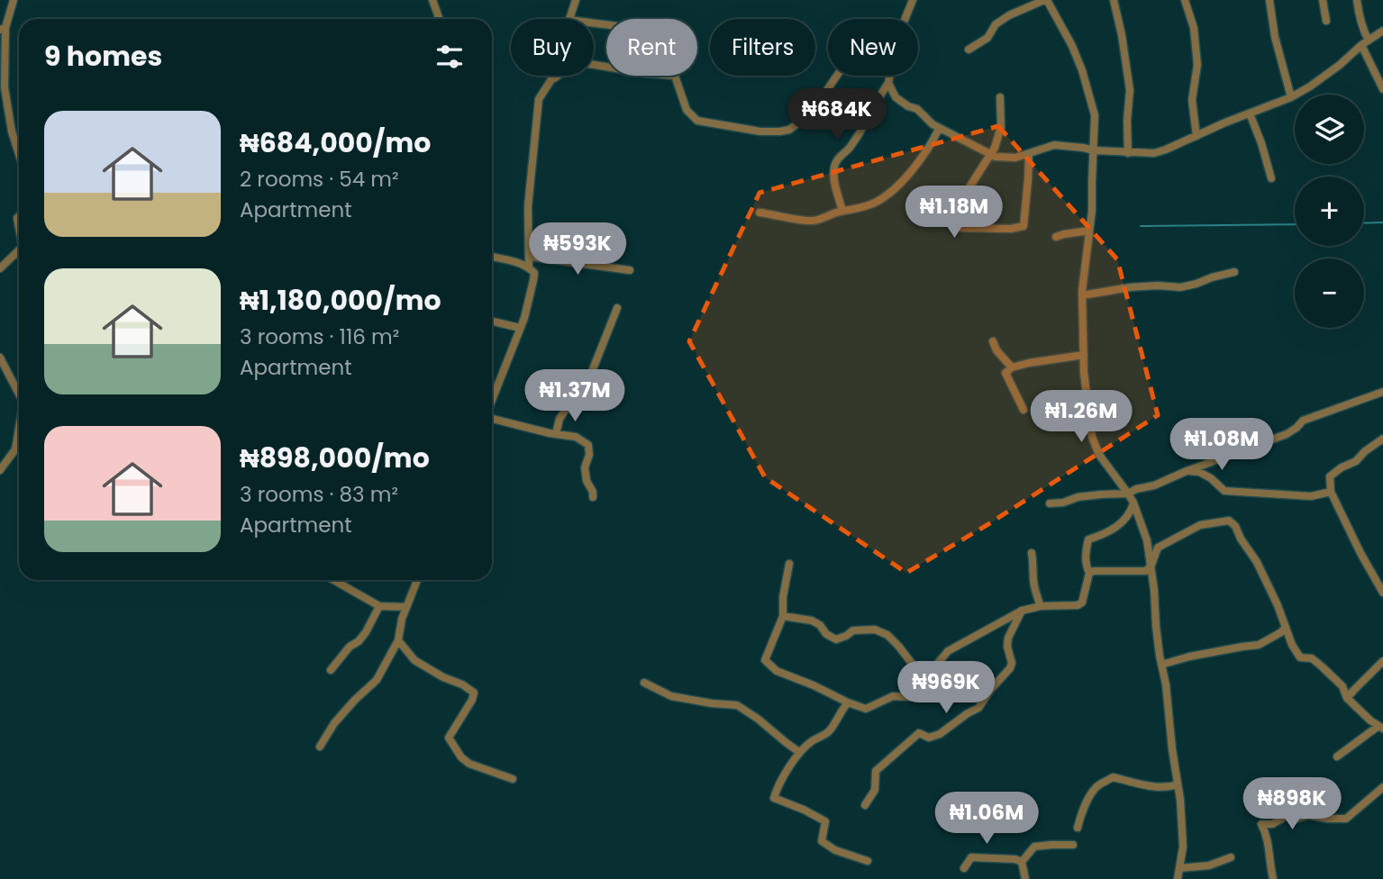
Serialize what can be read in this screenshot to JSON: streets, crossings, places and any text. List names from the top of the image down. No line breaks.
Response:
{"page":{"chip":["Buy","Rent","Filters","New"],"heading":"9 homes","price":["₦684K","₦1.18M","₦593K","₦1.37M","₦1.26M","₦1.08M","₦969K","₦898K","₦1.06M"],"map_buttons":["+","−"],"list":[{"name":"₦684,000/mo","note":"2 rooms · 54 m² · Apartment"},{"name":"₦1,180,000/mo","note":"3 rooms · 116 m² · Apartment"},{"name":"₦898,000/mo","note":"3 rooms · 83 m² · Apartment"}]}}
